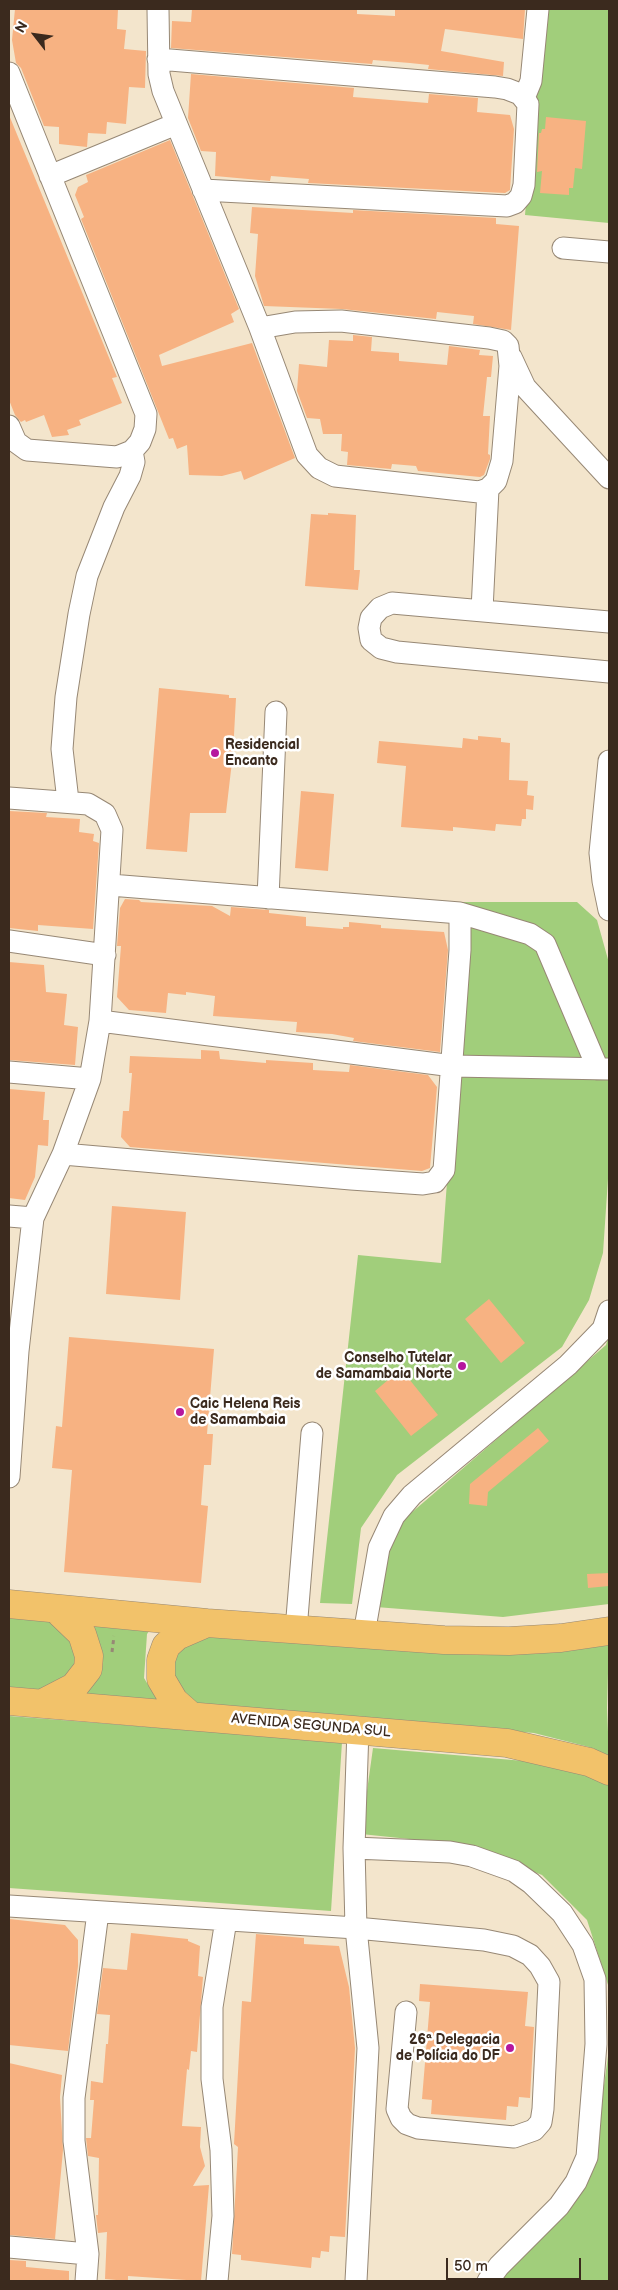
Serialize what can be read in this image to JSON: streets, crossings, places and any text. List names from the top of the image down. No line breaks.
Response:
{"streets":{"main road":["AVENIDA SEGUNDA SUL"]},"places":["Residencial Encanto","Conselho Tutelar de Samambaia Norte","Caic Helena Reis de Samambaia","26ª Delegacia de Polícia do DF"],"scale_bar":"50 m","north":"top left"}
